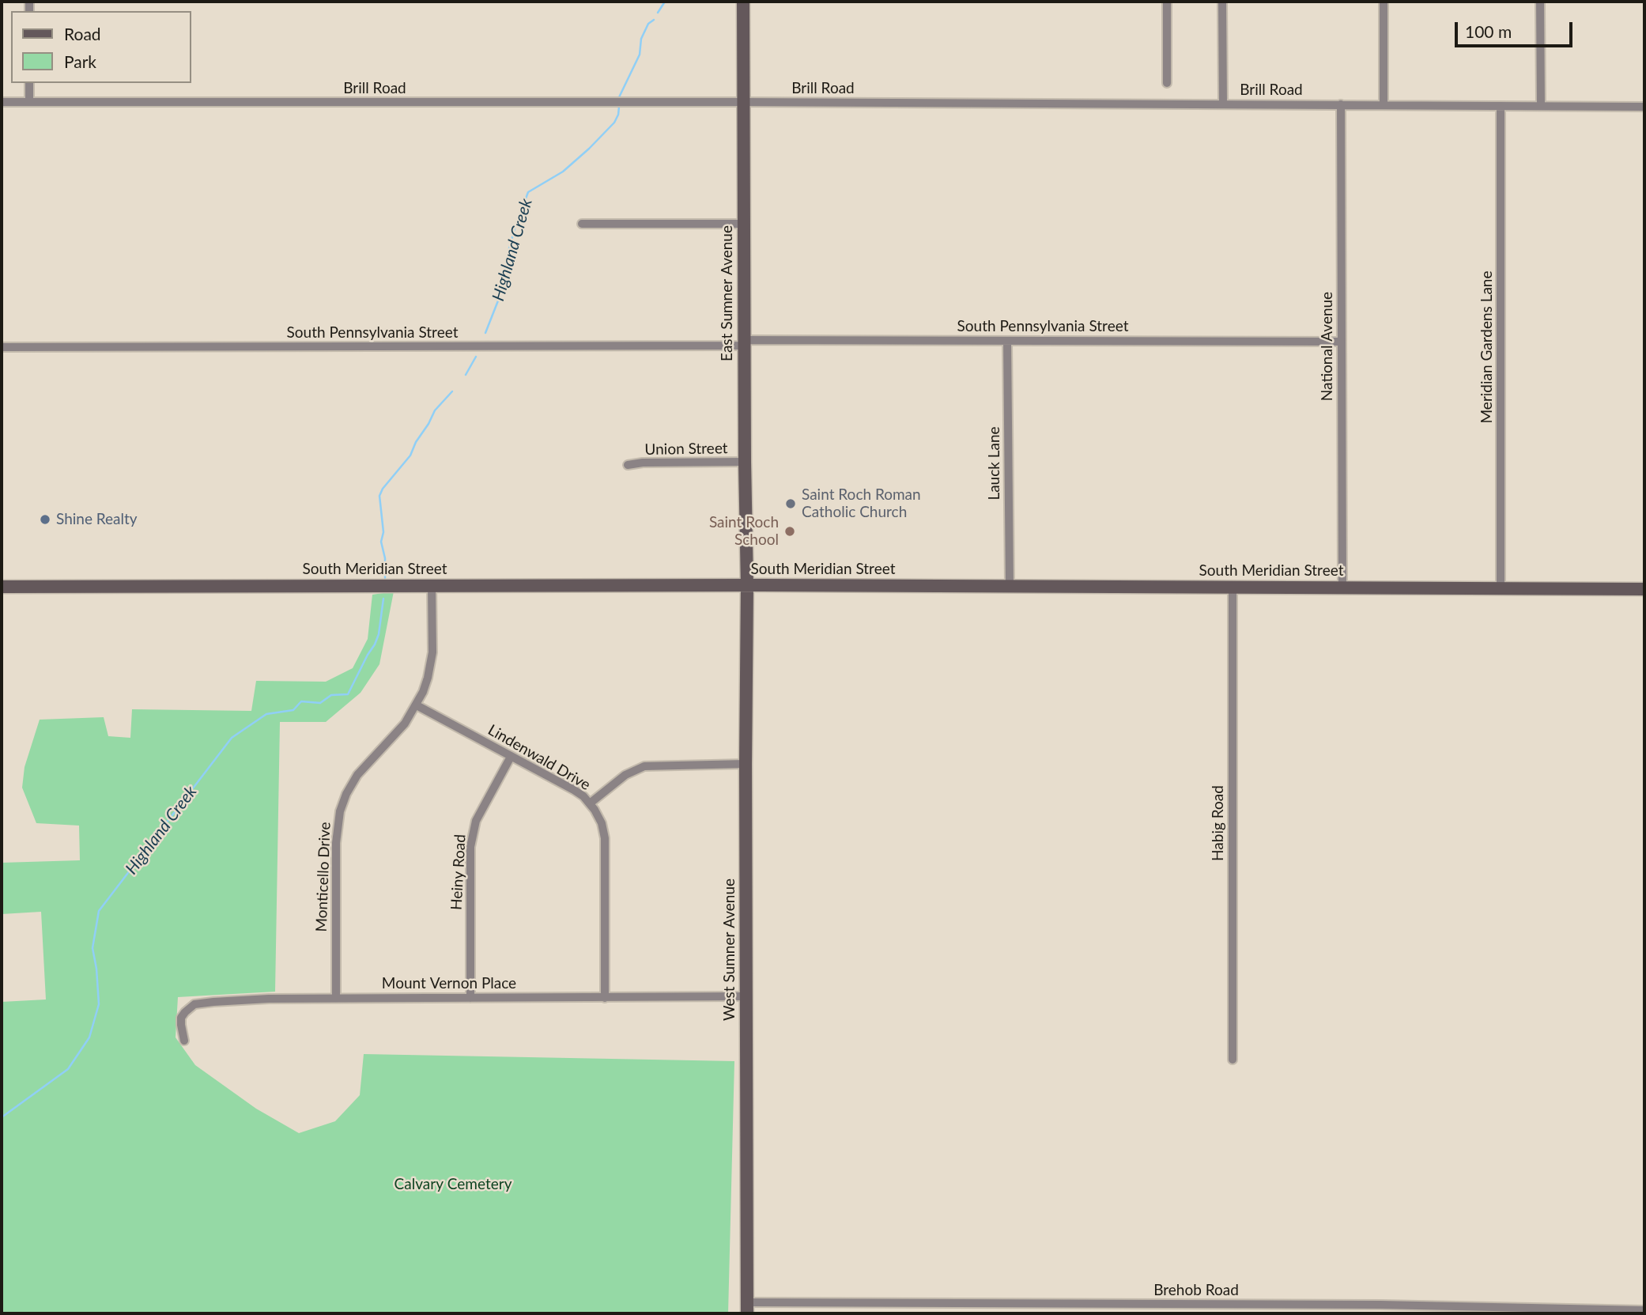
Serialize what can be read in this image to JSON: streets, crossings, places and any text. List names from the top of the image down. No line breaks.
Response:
{"streets":{"main road":["East Sumner Avenue","South Meridian Street","West Sumner Avenue"],"street":["Brill Road","South Pennsylvania Street","National Avenue","Meridian Gardens Lane","Union Street","Lauck Lane","Lindenwald Drive","Habig Road","Heiny Road","Monticello Drive","Mount Vernon Place","Brehob Road"]},"crossings":[["Brill Road","East Sumner Avenue"],["Brill Road","National Avenue"],["Brill Road","Meridian Gardens Lane"],["East Sumner Avenue","South Pennsylvania Street"],["East Sumner Avenue","Union Street"],["East Sumner Avenue","South Meridian Street"],["East Sumner Avenue","West Sumner Avenue"],["South Pennsylvania Street","National Avenue"],["South Pennsylvania Street","Lauck Lane"],["National Avenue","South Meridian Street"],["Meridian Gardens Lane","South Meridian Street"],["Lauck Lane","South Meridian Street"],["South Meridian Street","Habig Road"],["South Meridian Street","Monticello Drive"],["South Meridian Street","West Sumner Avenue"],["Lindenwald Drive","Heiny Road"],["Lindenwald Drive","Monticello Drive"],["Lindenwald Drive","Mount Vernon Place"],["Heiny Road","Mount Vernon Place"],["Monticello Drive","Mount Vernon Place"],["West Sumner Avenue","Mount Vernon Place"],["West Sumner Avenue","Brehob Road"]],"water":["Highland Creek"],"parks":["Calvary Cemetery"],"places":["Saint Roch Roman Catholic Church","Shine Realty","Saint Roch School"],"legend":["Road","Park"],"scale_bar":"100 m"}
